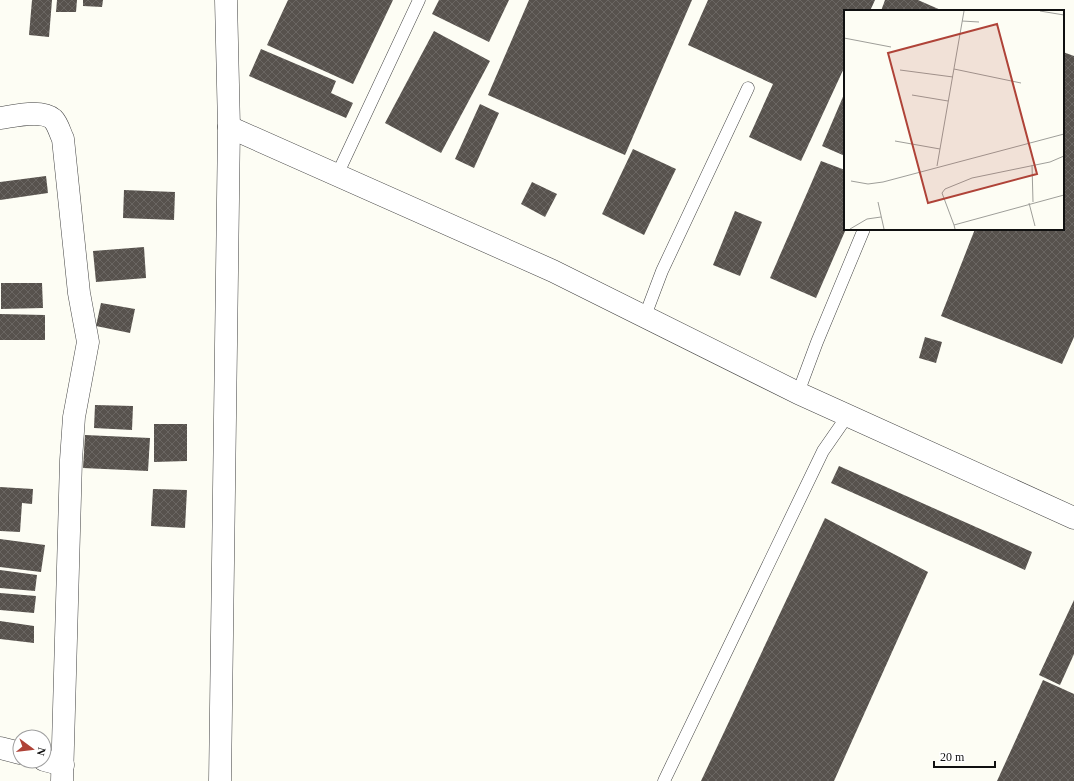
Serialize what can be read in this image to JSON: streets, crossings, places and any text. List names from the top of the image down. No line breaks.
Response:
{"scale_bar":"20 m","north":"right"}
